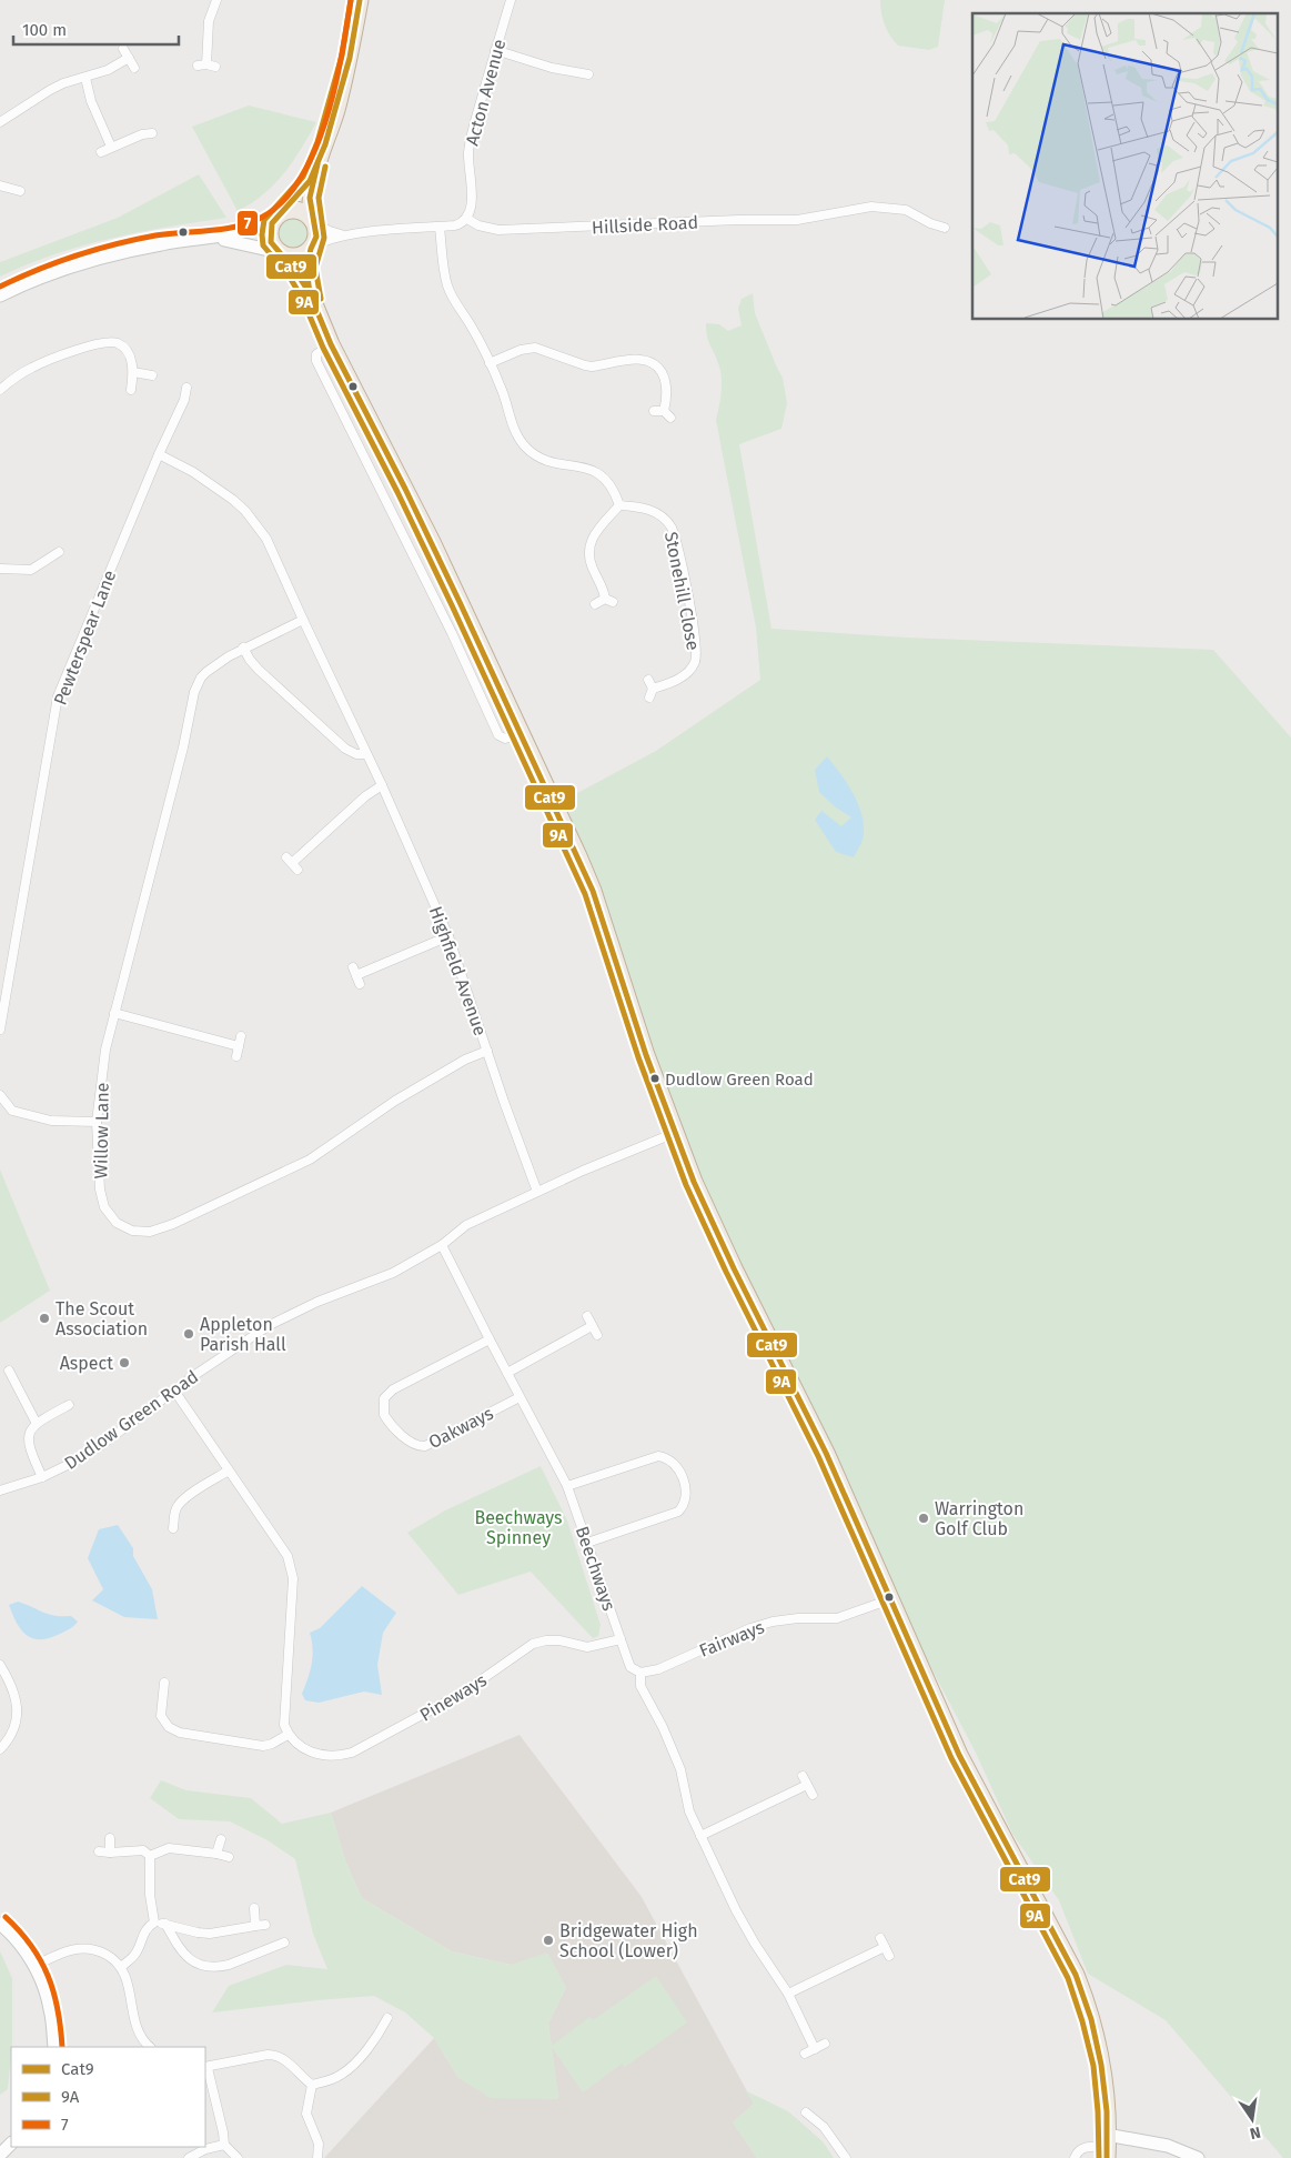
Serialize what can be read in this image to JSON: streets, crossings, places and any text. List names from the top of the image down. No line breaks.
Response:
{"streets":{"street":["Acton Avenue","Hillside Road","Stonehill Close","Pewterspear Lane","Highfield Avenue","Willow Lane","Dudlow Green Road","Oakways","Beechways","Fairways","Pineways"]},"crossings":[["Acton Avenue","Hillside Road"],["Pewterspear Lane","Highfield Avenue"],["Highfield Avenue","Willow Lane"],["Highfield Avenue","Dudlow Green Road"],["Dudlow Green Road","Beechways"],["Oakways","Beechways"],["Beechways","Fairways"],["Beechways","Pineways"]],"parks":["Beechways Spinney"],"places":["Dudlow Green Road","The Scout Association","Appleton Parish Hall","Aspect","Warrington Golf Club","Bridgewater High School (Lower)"],"lines":["transit line Cat9","transit line 9A","transit line 7"],"legend":["Cat9","9A","7"],"scale_bar":"100 m","north":"bottom"}
